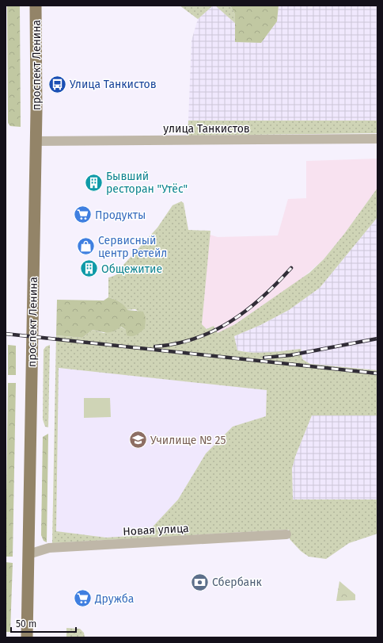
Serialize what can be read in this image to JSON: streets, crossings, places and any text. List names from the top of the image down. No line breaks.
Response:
{"streets":{"main road":["проспект Ленина"],"street":["улица Танкистов","Новая улица"]},"crossings":[["проспект Ленина","улица Танкистов"],["проспект Ленина","Новая улица"]],"places":{"bus stop":["Улица Танкистов"],"building":["Бывший ресторан \"Утёс\"","Общежитие"],"supermarket":["Продукты","Дружба"],"shop":["Сервисный центр Ретейл"],"school or university":["Училище № 25"],"bank":["Сбербанк"]},"scale_bar":"50 m"}
